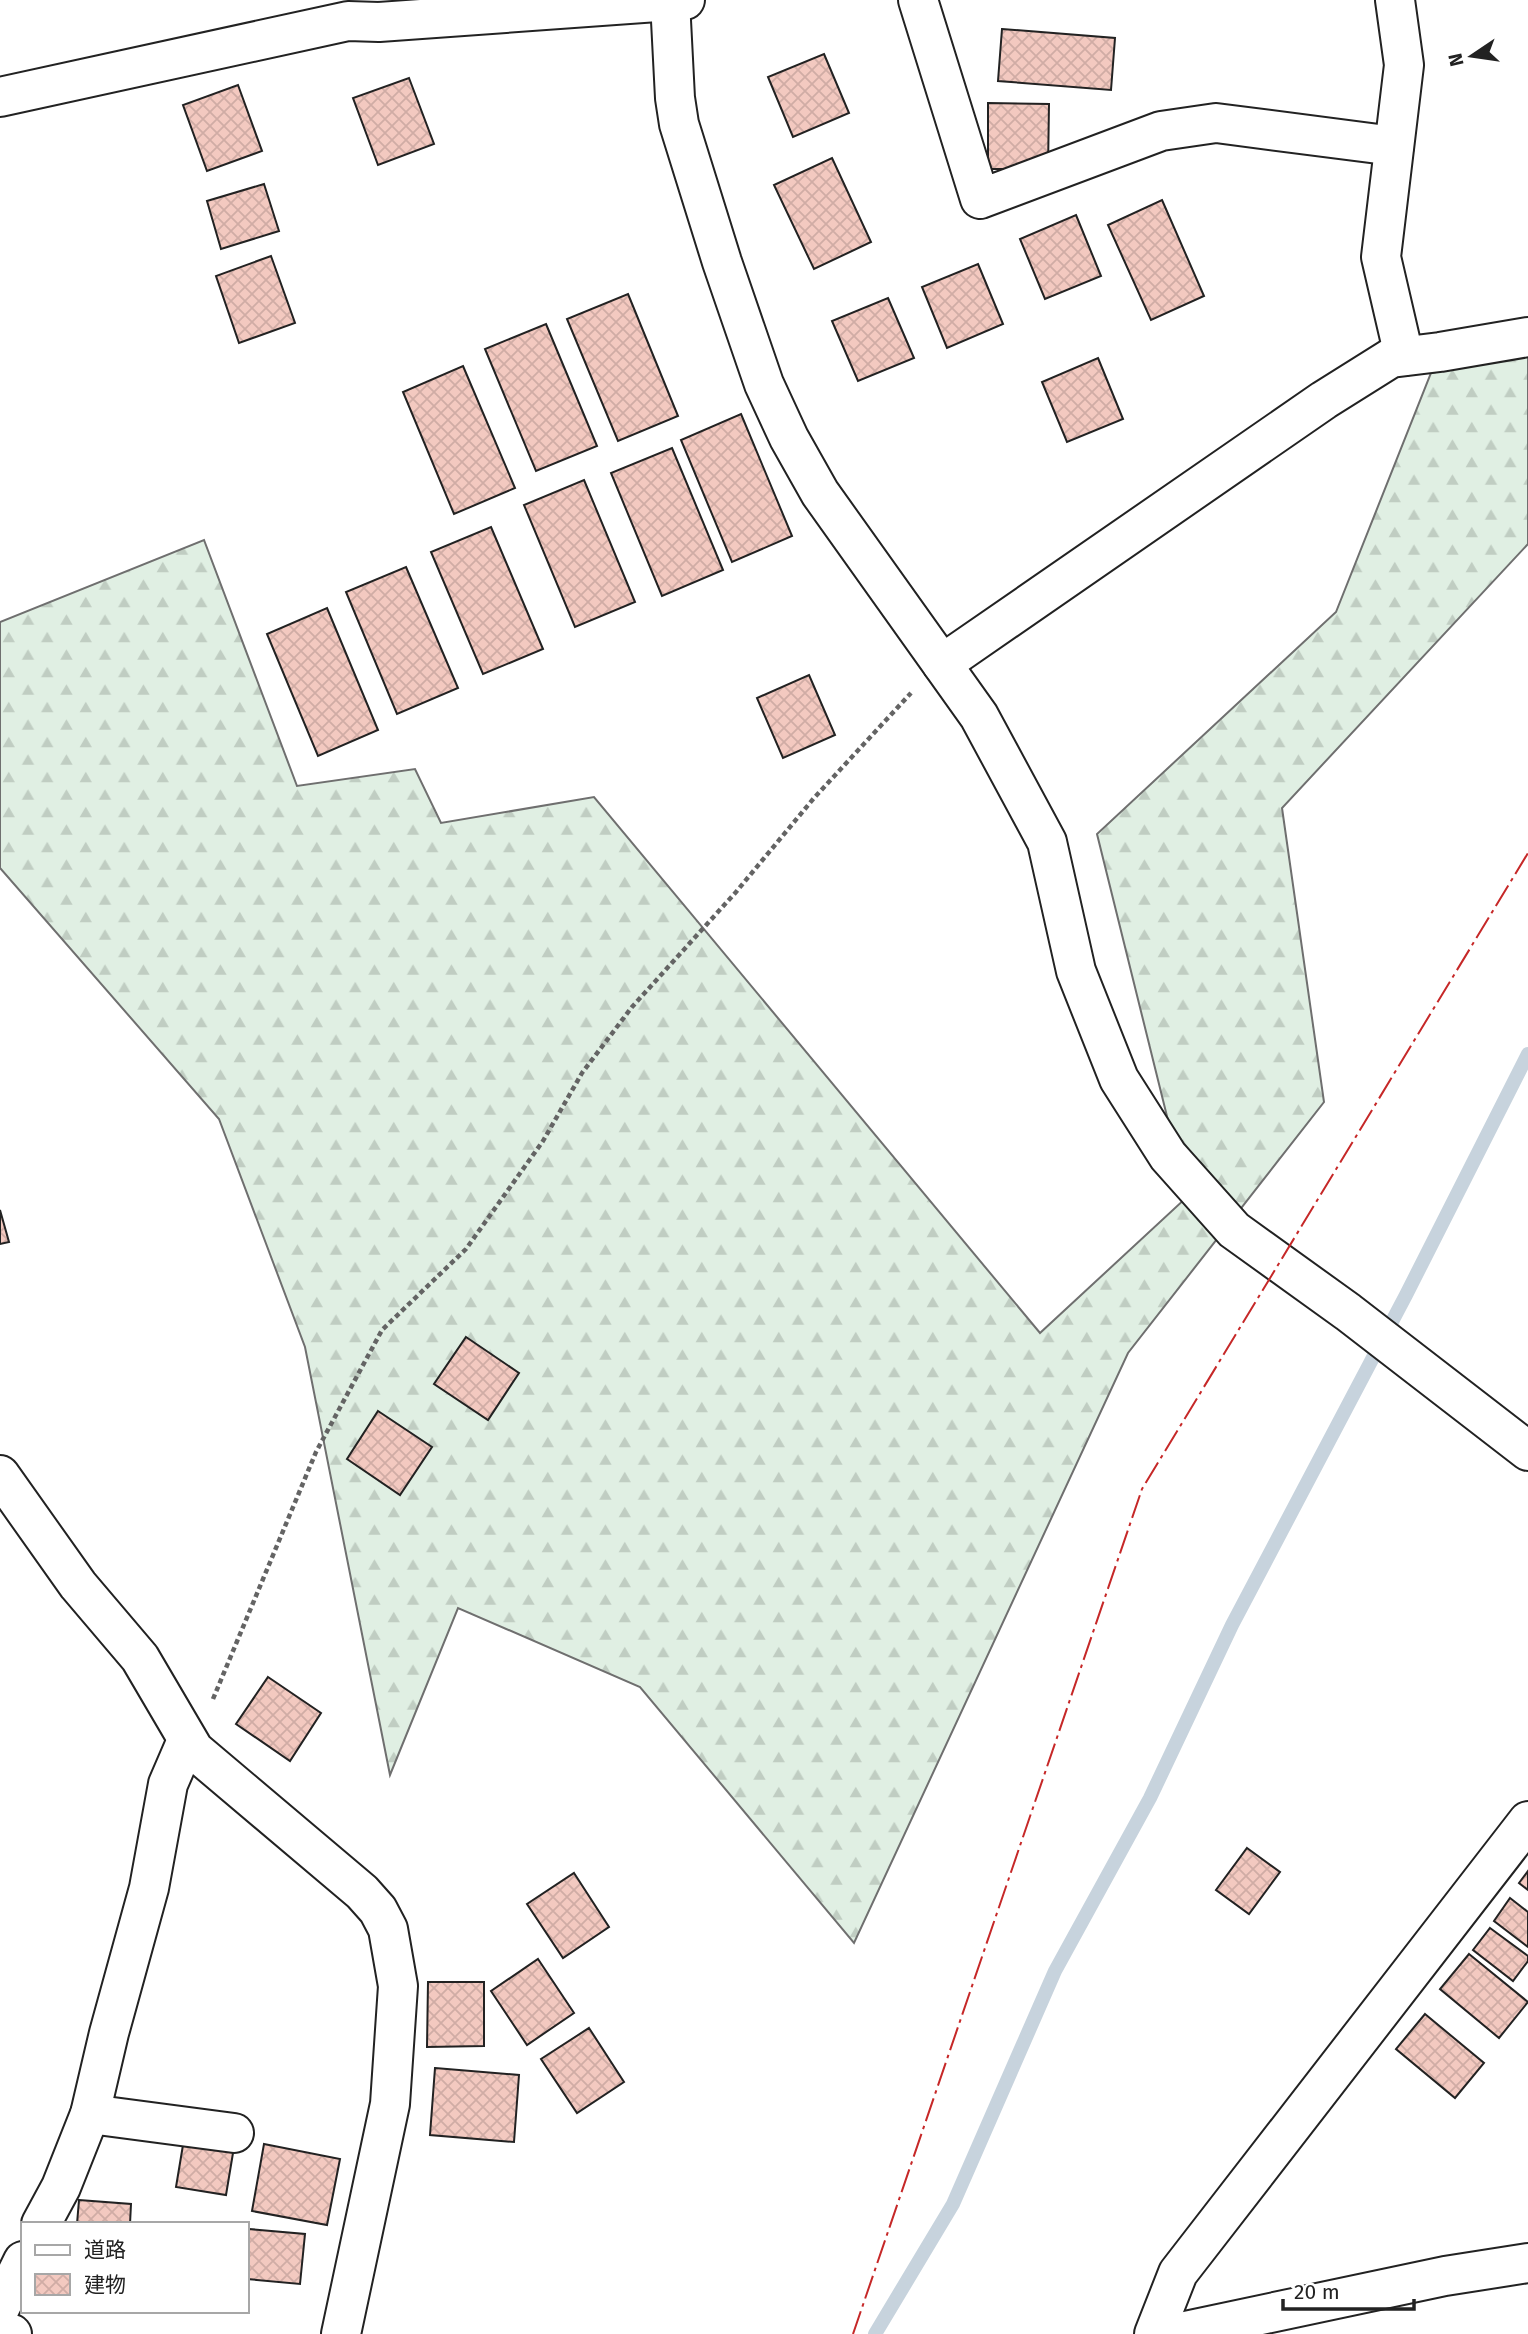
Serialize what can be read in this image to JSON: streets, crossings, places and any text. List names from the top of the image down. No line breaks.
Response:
{"legend":["道路","建物"],"scale_bar":"20 m","north":"left"}
